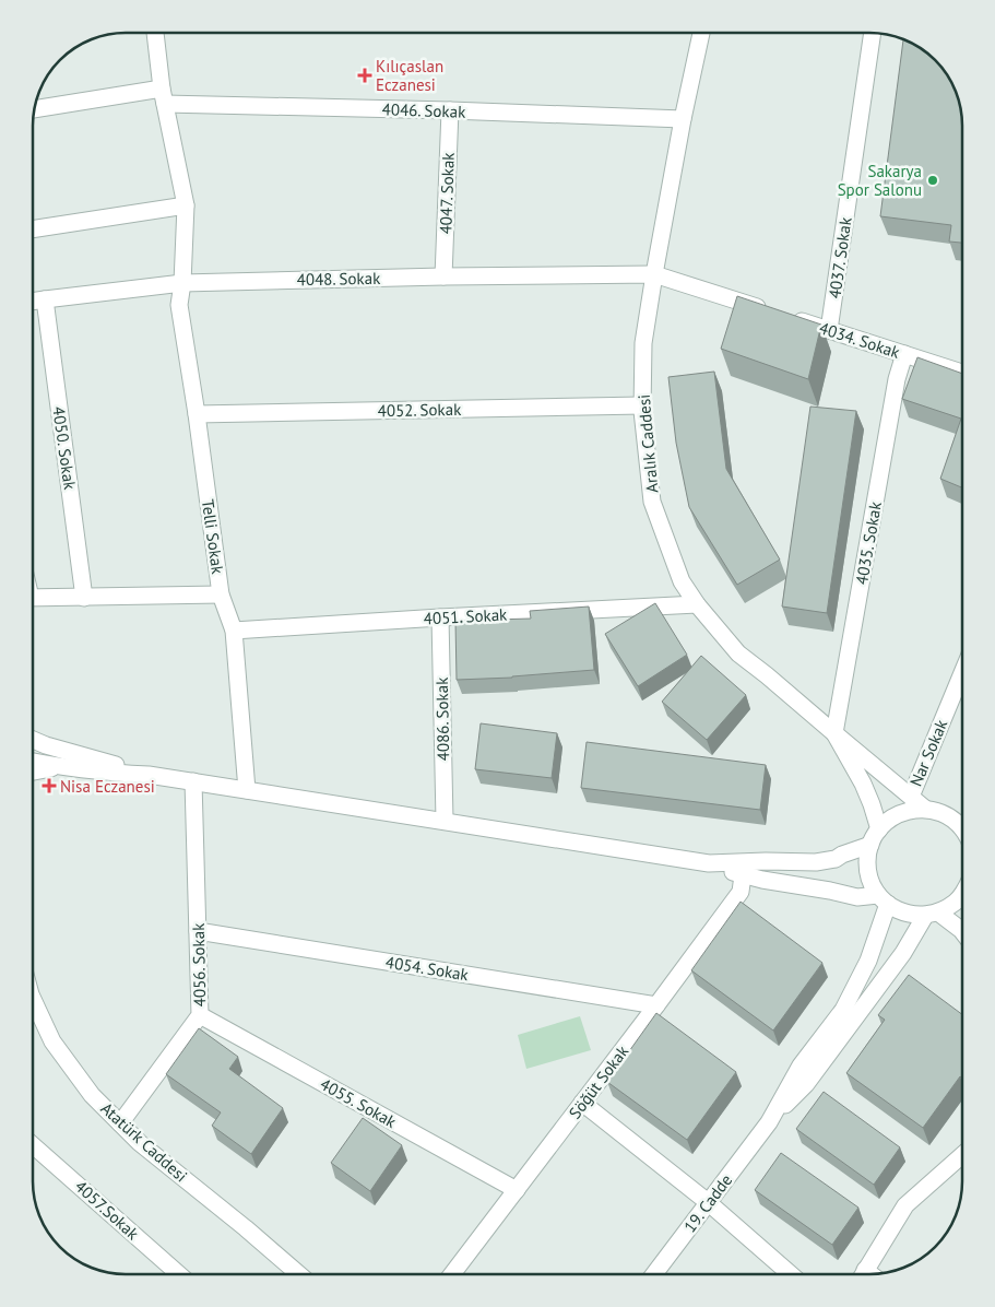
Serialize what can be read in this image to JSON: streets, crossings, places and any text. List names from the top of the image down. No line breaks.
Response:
{"streets":{"street":["4046. Sokak","4047. Sokak","4037. Sokak","4048. Sokak","4034. Sokak","4052. Sokak","Aralık Caddesi","4050. Sokak","Telli Sokak","4035. Sokak","4051. Sokak","4086. Sokak","Nar Sokak","4056. Sokak","4054. Sokak","Söğüt Sokak","4055. Sokak","Atatürk Caddesi","19. Cadde","4057.Sokak"]},"crossings":[["4046. Sokak","4047. Sokak"],["4046. Sokak","Aralık Caddesi"],["4046. Sokak","Telli Sokak"],["4047. Sokak","4048. Sokak"],["4037. Sokak","4034. Sokak"],["4048. Sokak","Aralık Caddesi"],["4048. Sokak","4050. Sokak"],["4048. Sokak","Telli Sokak"],["4034. Sokak","4035. Sokak"],["4052. Sokak","Aralık Caddesi"],["4052. Sokak","Telli Sokak"],["Aralık Caddesi","4035. Sokak"],["Aralık Caddesi","4051. Sokak"],["Aralık Caddesi","Nar Sokak"],["Telli Sokak","4051. Sokak"],["4051. Sokak","4086. Sokak"],["4056. Sokak","4054. Sokak"],["4056. Sokak","4055. Sokak"],["4056. Sokak","Atatürk Caddesi"],["4054. Sokak","Söğüt Sokak"],["Söğüt Sokak","4055. Sokak"]],"places":{"health":["Kılıçaslan Eczanesi","Nisa Eczanesi"],"other":["Sakarya Spor Salonu"]}}
